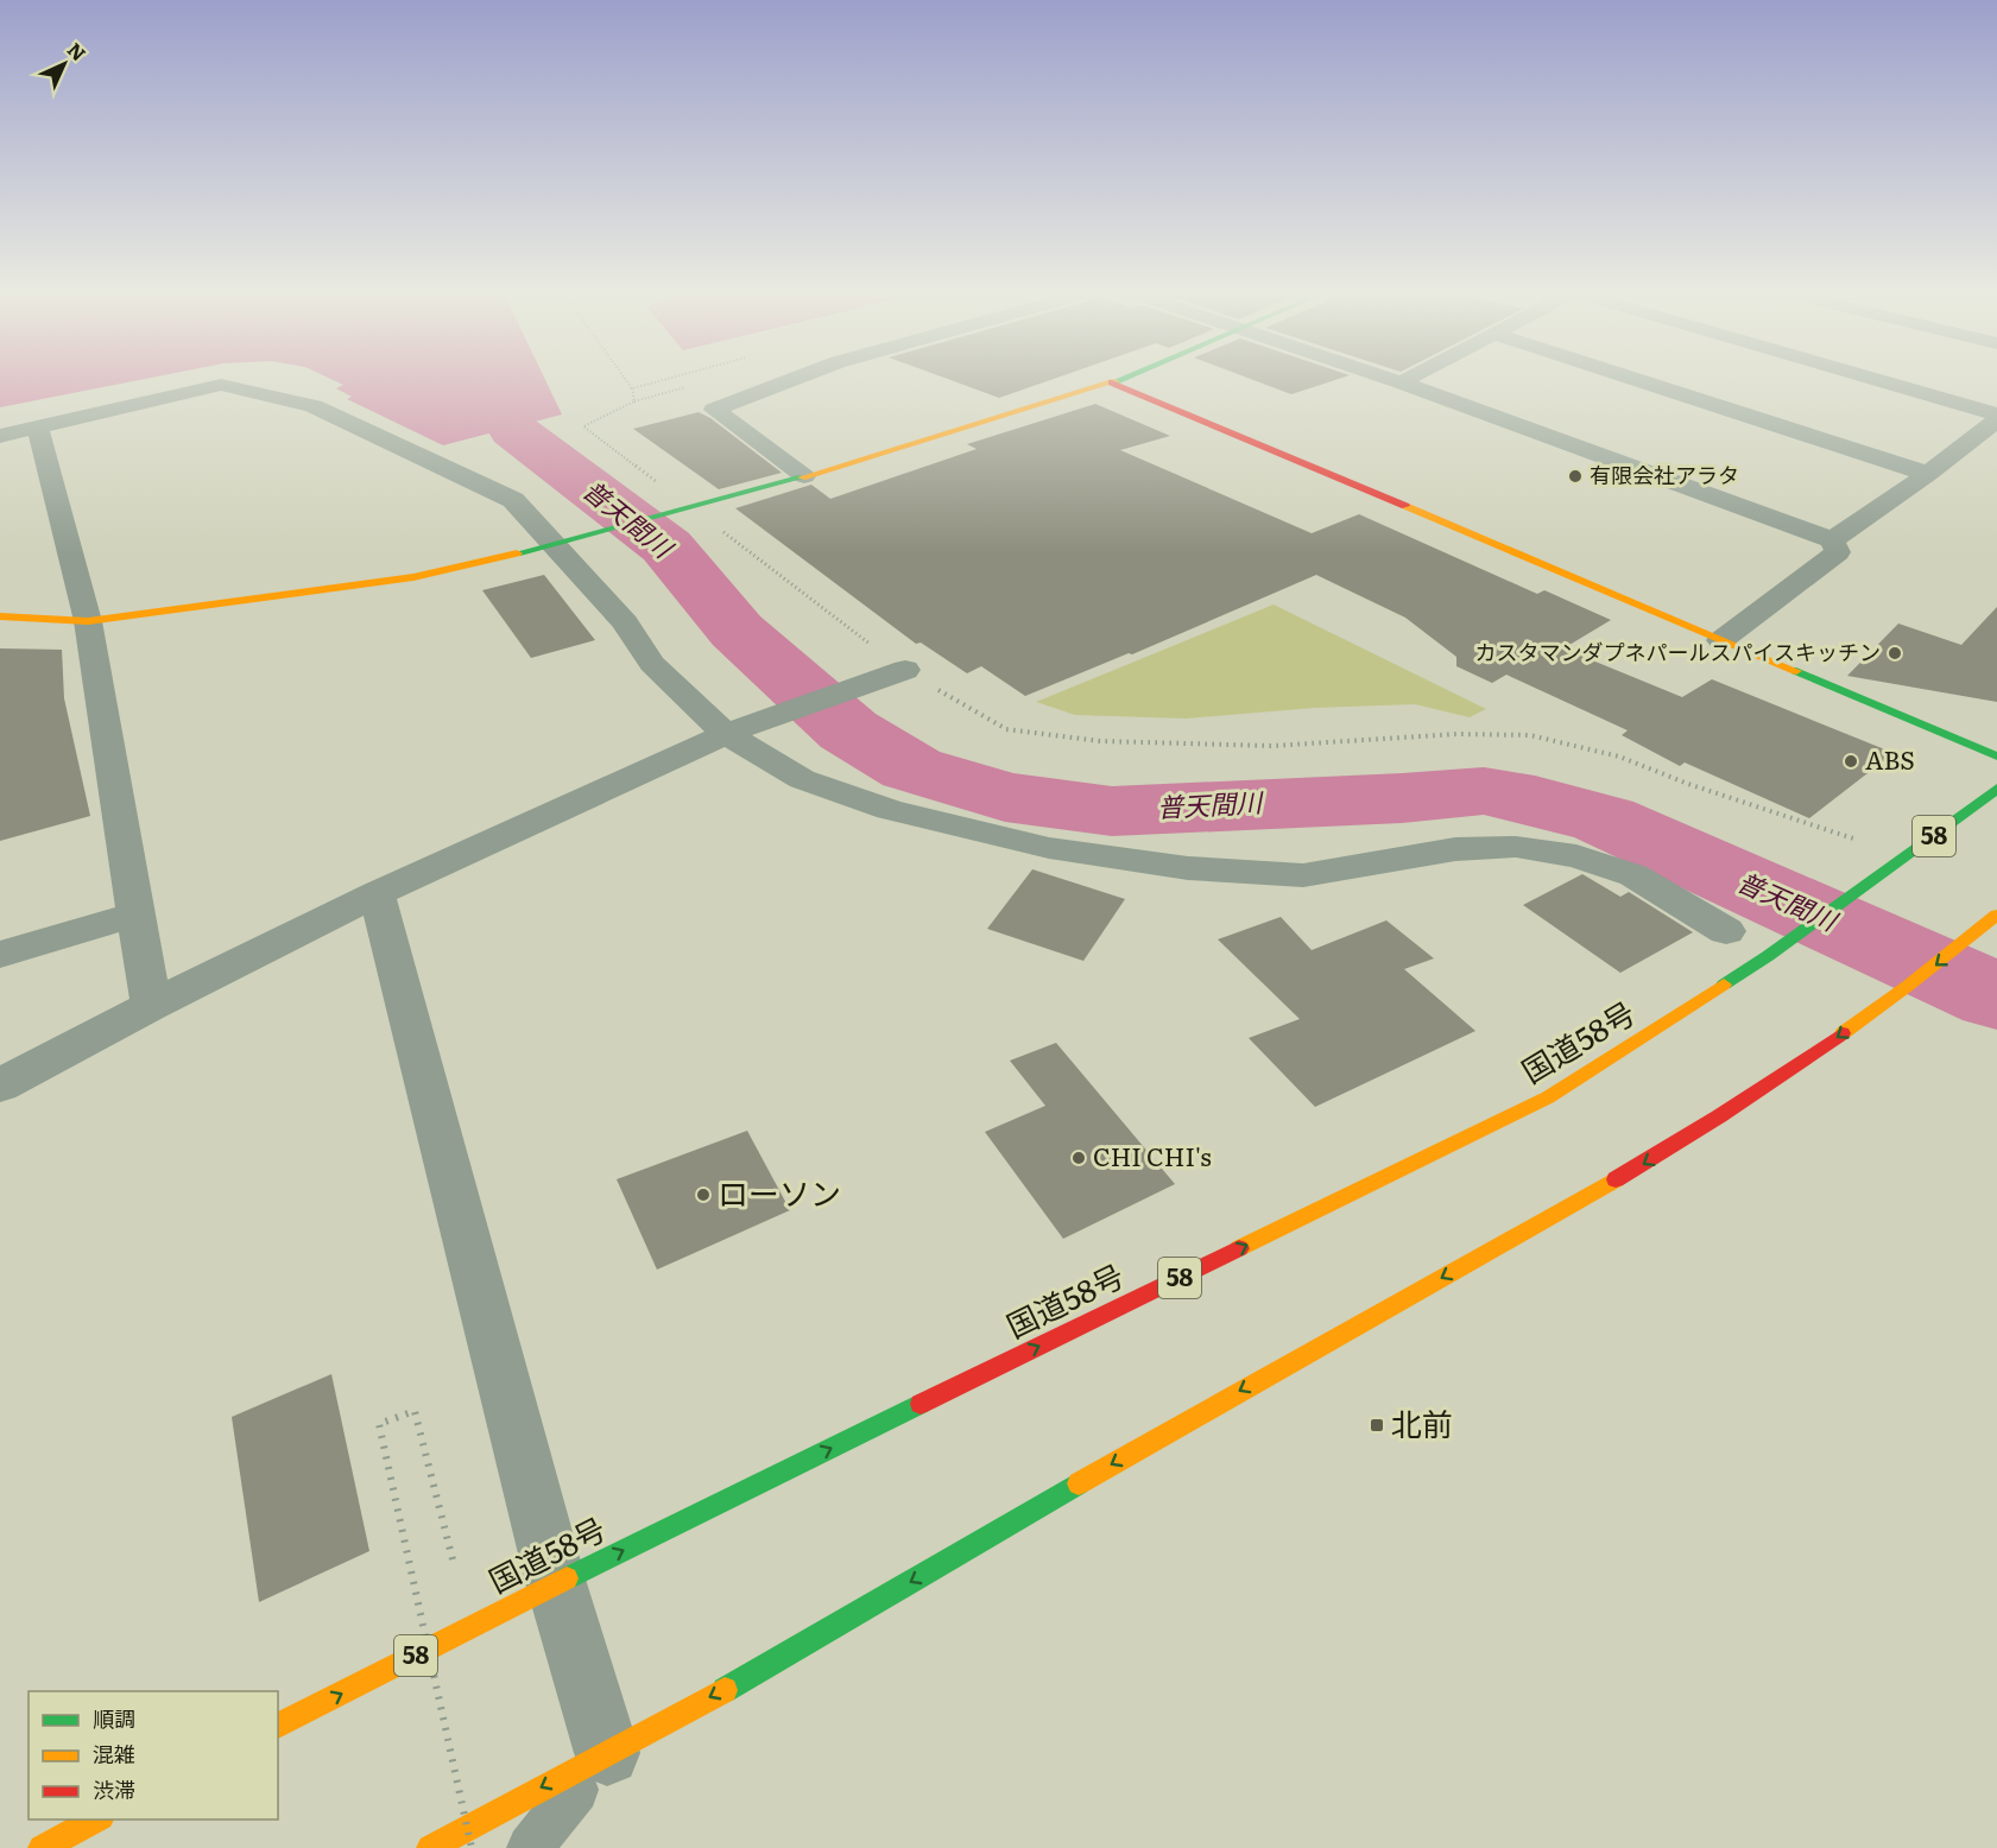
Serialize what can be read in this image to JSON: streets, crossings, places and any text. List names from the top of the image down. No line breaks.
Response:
{"streets":{"main road":["58","国道58号"]},"water":["普天間川"],"places":{"other":["有限会社アラタ","カスタマンダプネパールスパイスキッチン","ABS","CHI CHI's","ローソン"],"transit":["北前"]},"legend":["順調","混雑","渋滞"],"north":"top right"}
